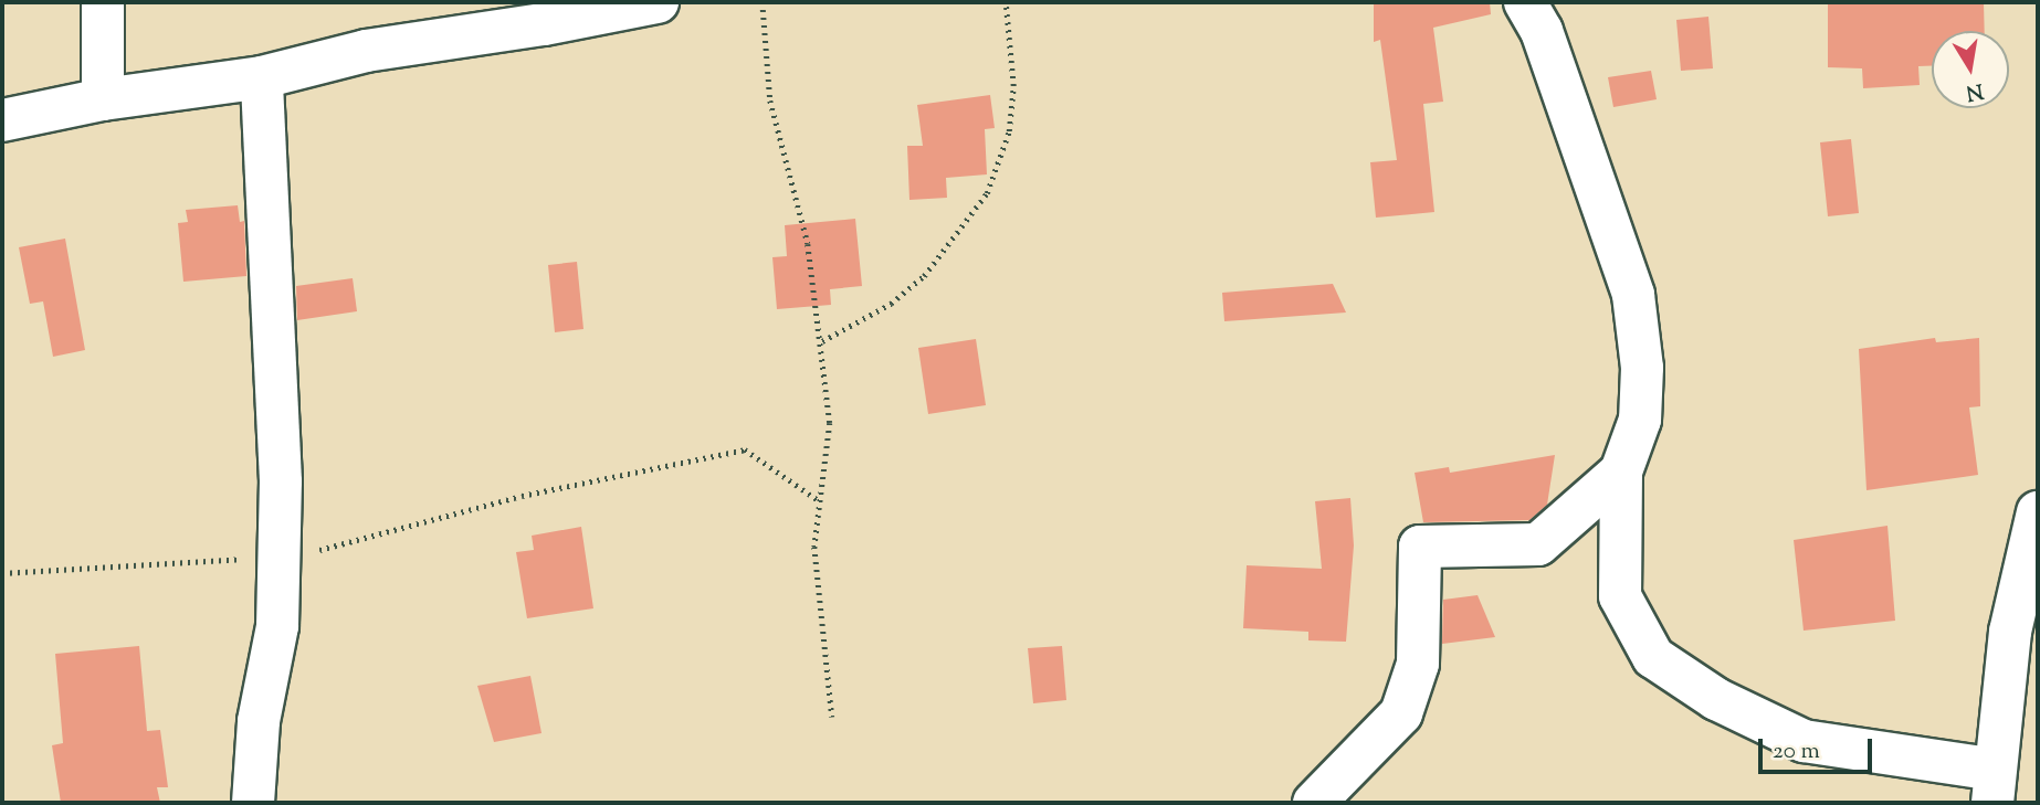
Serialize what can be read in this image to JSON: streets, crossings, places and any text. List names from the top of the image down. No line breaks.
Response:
{"scale_bar":"20 m","north":"bottom"}
